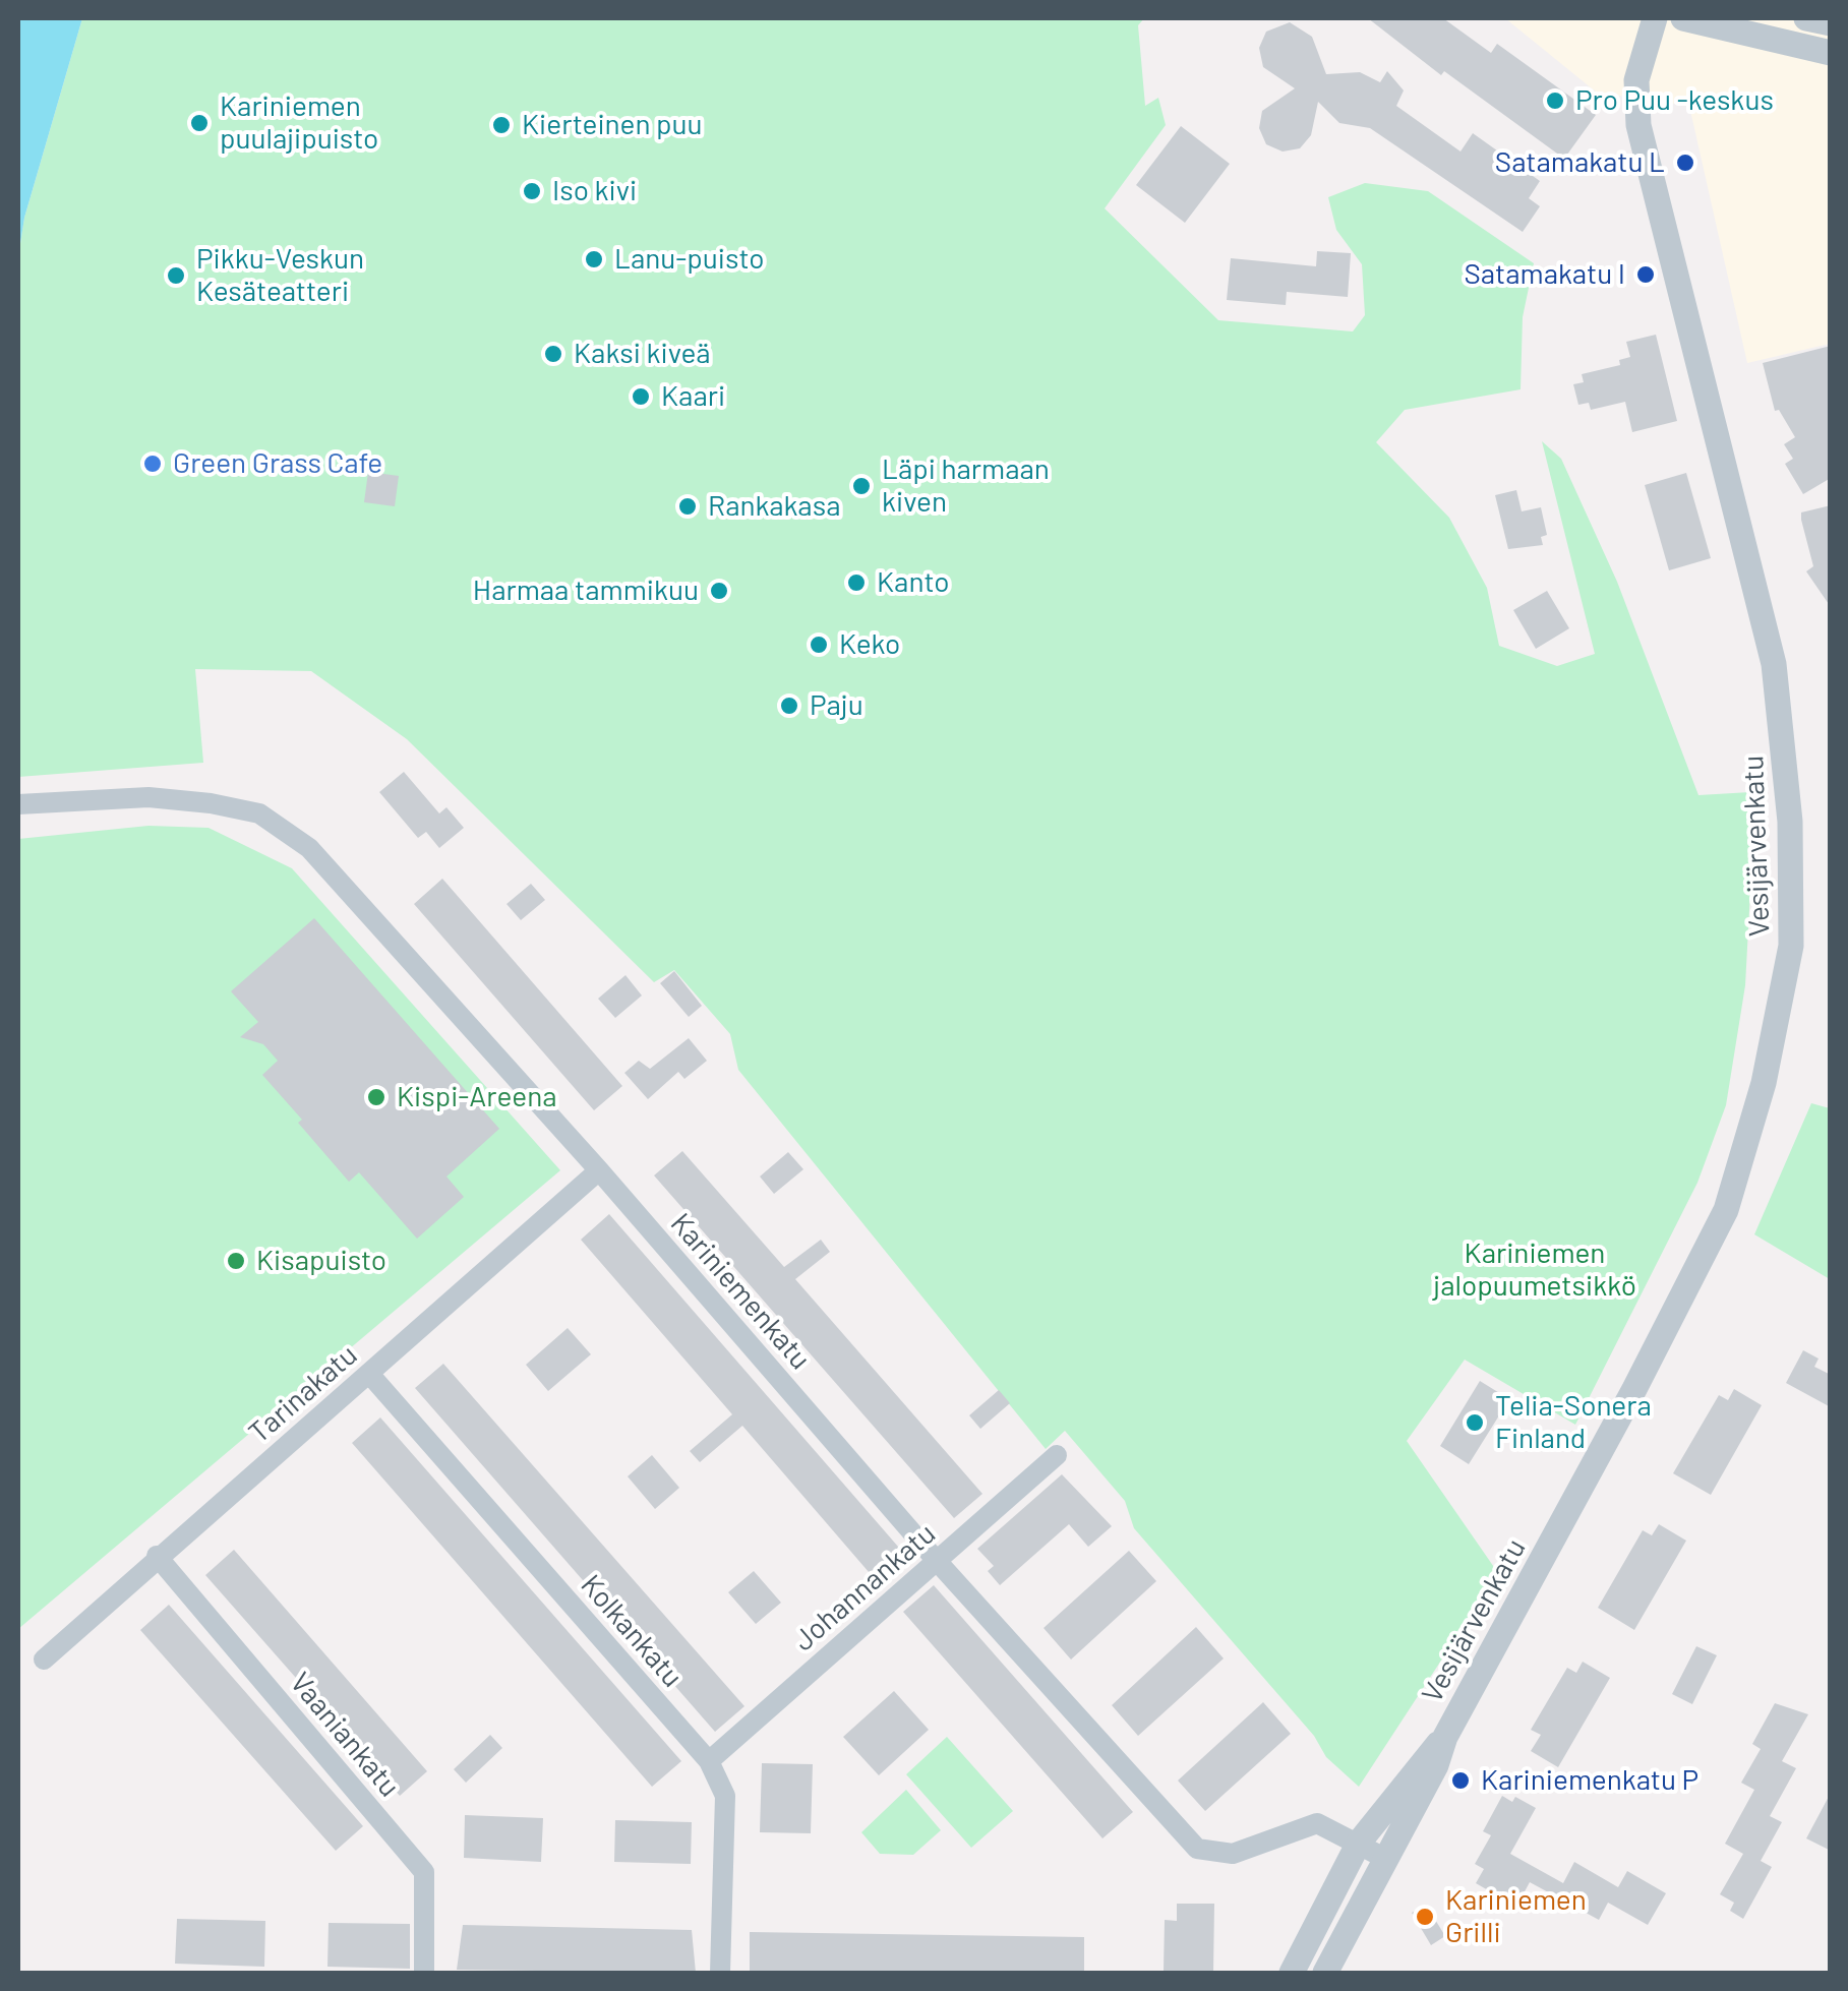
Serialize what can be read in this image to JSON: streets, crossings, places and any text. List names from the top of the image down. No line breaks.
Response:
{"streets":{"street":["Vesijärvenkatu","Kariniemenkatu","Tarinakatu","Johannankatu","Kolkankatu","Vaaniankatu"]},"crossings":[["Vesijärvenkatu","Kariniemenkatu"],["Kariniemenkatu","Tarinakatu"],["Kariniemenkatu","Johannankatu"],["Tarinakatu","Kolkankatu"],["Tarinakatu","Vaaniankatu"],["Johannankatu","Kolkankatu"]],"parks":["Kariniemen jalopuumetsikkö"],"places":["Pro Puu -keskus","Kariniemen puulajipuisto","Kierteinen puu","Satamakatu L","Iso kivi","Lanu-puisto","Satamakatu I","Pikku-Veskun Kesäteatteri","Kaksi kiveä","Kaari","Green Grass Cafe","Läpi harmaan kiven","Rankakasa","Kanto","Harmaa tammikuu","Keko","Paju","Kispi-Areena","Kisapuisto","Telia-Sonera Finland","Kariniemenkatu P","Kariniemen Grilli"]}
